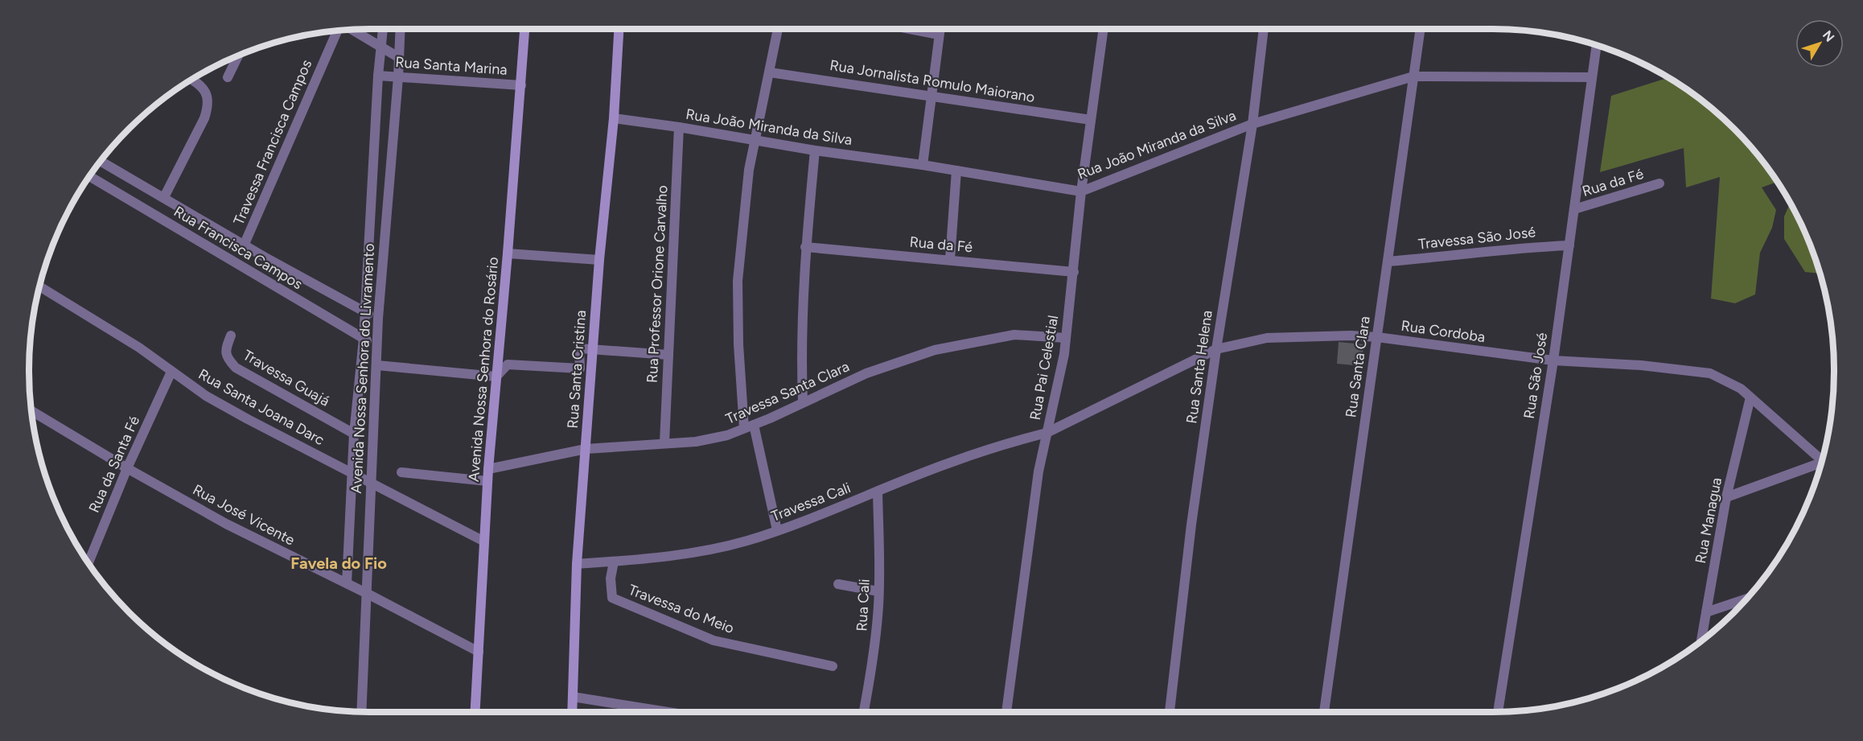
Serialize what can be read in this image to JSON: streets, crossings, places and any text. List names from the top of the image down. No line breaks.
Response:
{"streets":{"main road":["Avenida Nossa Senhora do Rosário","Rua Santa Cristina"],"street":["Rua Santa Marina","Rua Jornalista Romulo Maiorano","Rua João Miranda da Silva","Travessa Francisca Campos","Rua da Fé","Travessa São José","Rua Francisca Campos","Rua Professor Orione Carvalho","Rua Cordoba","Rua Santa Helena","Rua Santa Clara","Rua Pai Celestial","Avenida Nossa Senhora do Livramento","Rua São José","Travessa Guajá","Travessa Santa Clara","Rua Santa Joana Darc","Rua da Santa Fé","Travessa Cali","Rua José Vicente","Rua Managua","Rua Cali","Travessa do Meio"]},"crossings":[["Rua Santa Marina","Avenida Nossa Senhora do Livramento"],["Rua Santa Marina","Avenida Nossa Senhora do Rosário"],["Rua Jornalista Romulo Maiorano","Rua Pai Celestial"],["Rua João Miranda da Silva","Rua Professor Orione Carvalho"],["Rua João Miranda da Silva","Rua Santa Helena"],["Rua João Miranda da Silva","Rua Santa Clara"],["Rua João Miranda da Silva","Rua Pai Celestial"],["Rua João Miranda da Silva","Rua Santa Cristina"],["Rua João Miranda da Silva","Rua São José"],["Travessa Francisca Campos","Rua Francisca Campos"],["Rua da Fé","Rua Pai Celestial"],["Rua da Fé","Rua São José"],["Travessa São José","Rua Santa Clara"],["Travessa São José","Rua São José"],["Rua Francisca Campos","Avenida Nossa Senhora do Livramento"],["Rua Professor Orione Carvalho","Travessa Santa Clara"],["Rua Cordoba","Rua Santa Helena"],["Rua Cordoba","Rua Santa Clara"],["Rua Cordoba","Rua Pai Celestial"],["Rua Cordoba","Rua São José"],["Rua Cordoba","Travessa Cali"],["Rua Cordoba","Rua Managua"],["Rua Pai Celestial","Travessa Santa Clara"],["Rua Pai Celestial","Travessa Cali"],["Avenida Nossa Senhora do Livramento","Travessa Guajá"],["Avenida Nossa Senhora do Livramento","Rua Santa Joana Darc"],["Avenida Nossa Senhora do Livramento","Rua José Vicente"],["Avenida Nossa Senhora do Rosário","Travessa Santa Clara"],["Avenida Nossa Senhora do Rosário","Rua Santa Joana Darc"],["Avenida Nossa Senhora do Rosário","Rua José Vicente"],["Rua Santa Cristina","Travessa Santa Clara"],["Rua Santa Cristina","Travessa Cali"],["Rua Santa Joana Darc","Rua da Santa Fé"],["Rua da Santa Fé","Rua José Vicente"],["Travessa Cali","Rua Cali"],["Travessa Cali","Travessa do Meio"]],"districts":["Favela do Fio"],"north":"top right"}
